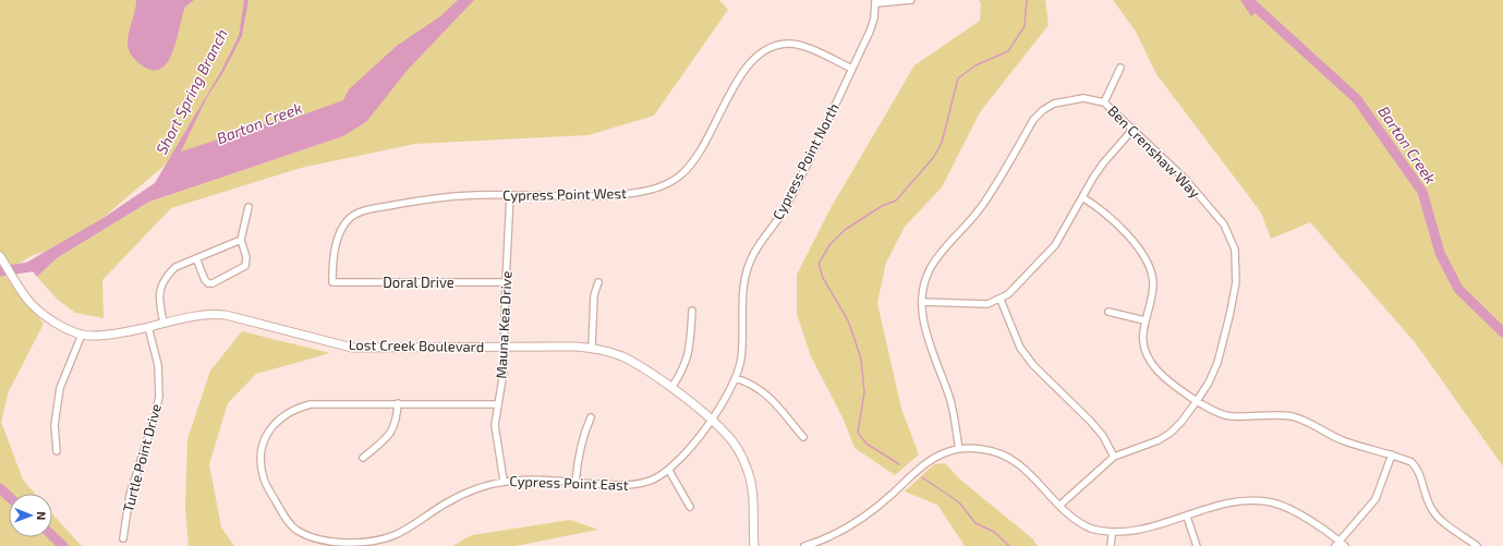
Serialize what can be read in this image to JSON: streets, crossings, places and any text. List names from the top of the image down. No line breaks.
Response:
{"streets":{"street":["Ben Crenshaw Way","Cypress Point North","Cypress Point West","Doral Drive","Mauna Kea Drive","Lost Creek Boulevard","Turtle Point Drive","Cypress Point East"]},"crossings":[["Cypress Point North","Cypress Point West"],["Cypress Point North","Lost Creek Boulevard"],["Cypress Point North","Cypress Point East"],["Cypress Point West","Doral Drive"],["Cypress Point West","Mauna Kea Drive"],["Doral Drive","Mauna Kea Drive"],["Mauna Kea Drive","Lost Creek Boulevard"],["Mauna Kea Drive","Cypress Point East"],["Lost Creek Boulevard","Turtle Point Drive"],["Lost Creek Boulevard","Cypress Point East"]],"water":["Short Spring Branch","Barton Creek"],"north":"right"}
